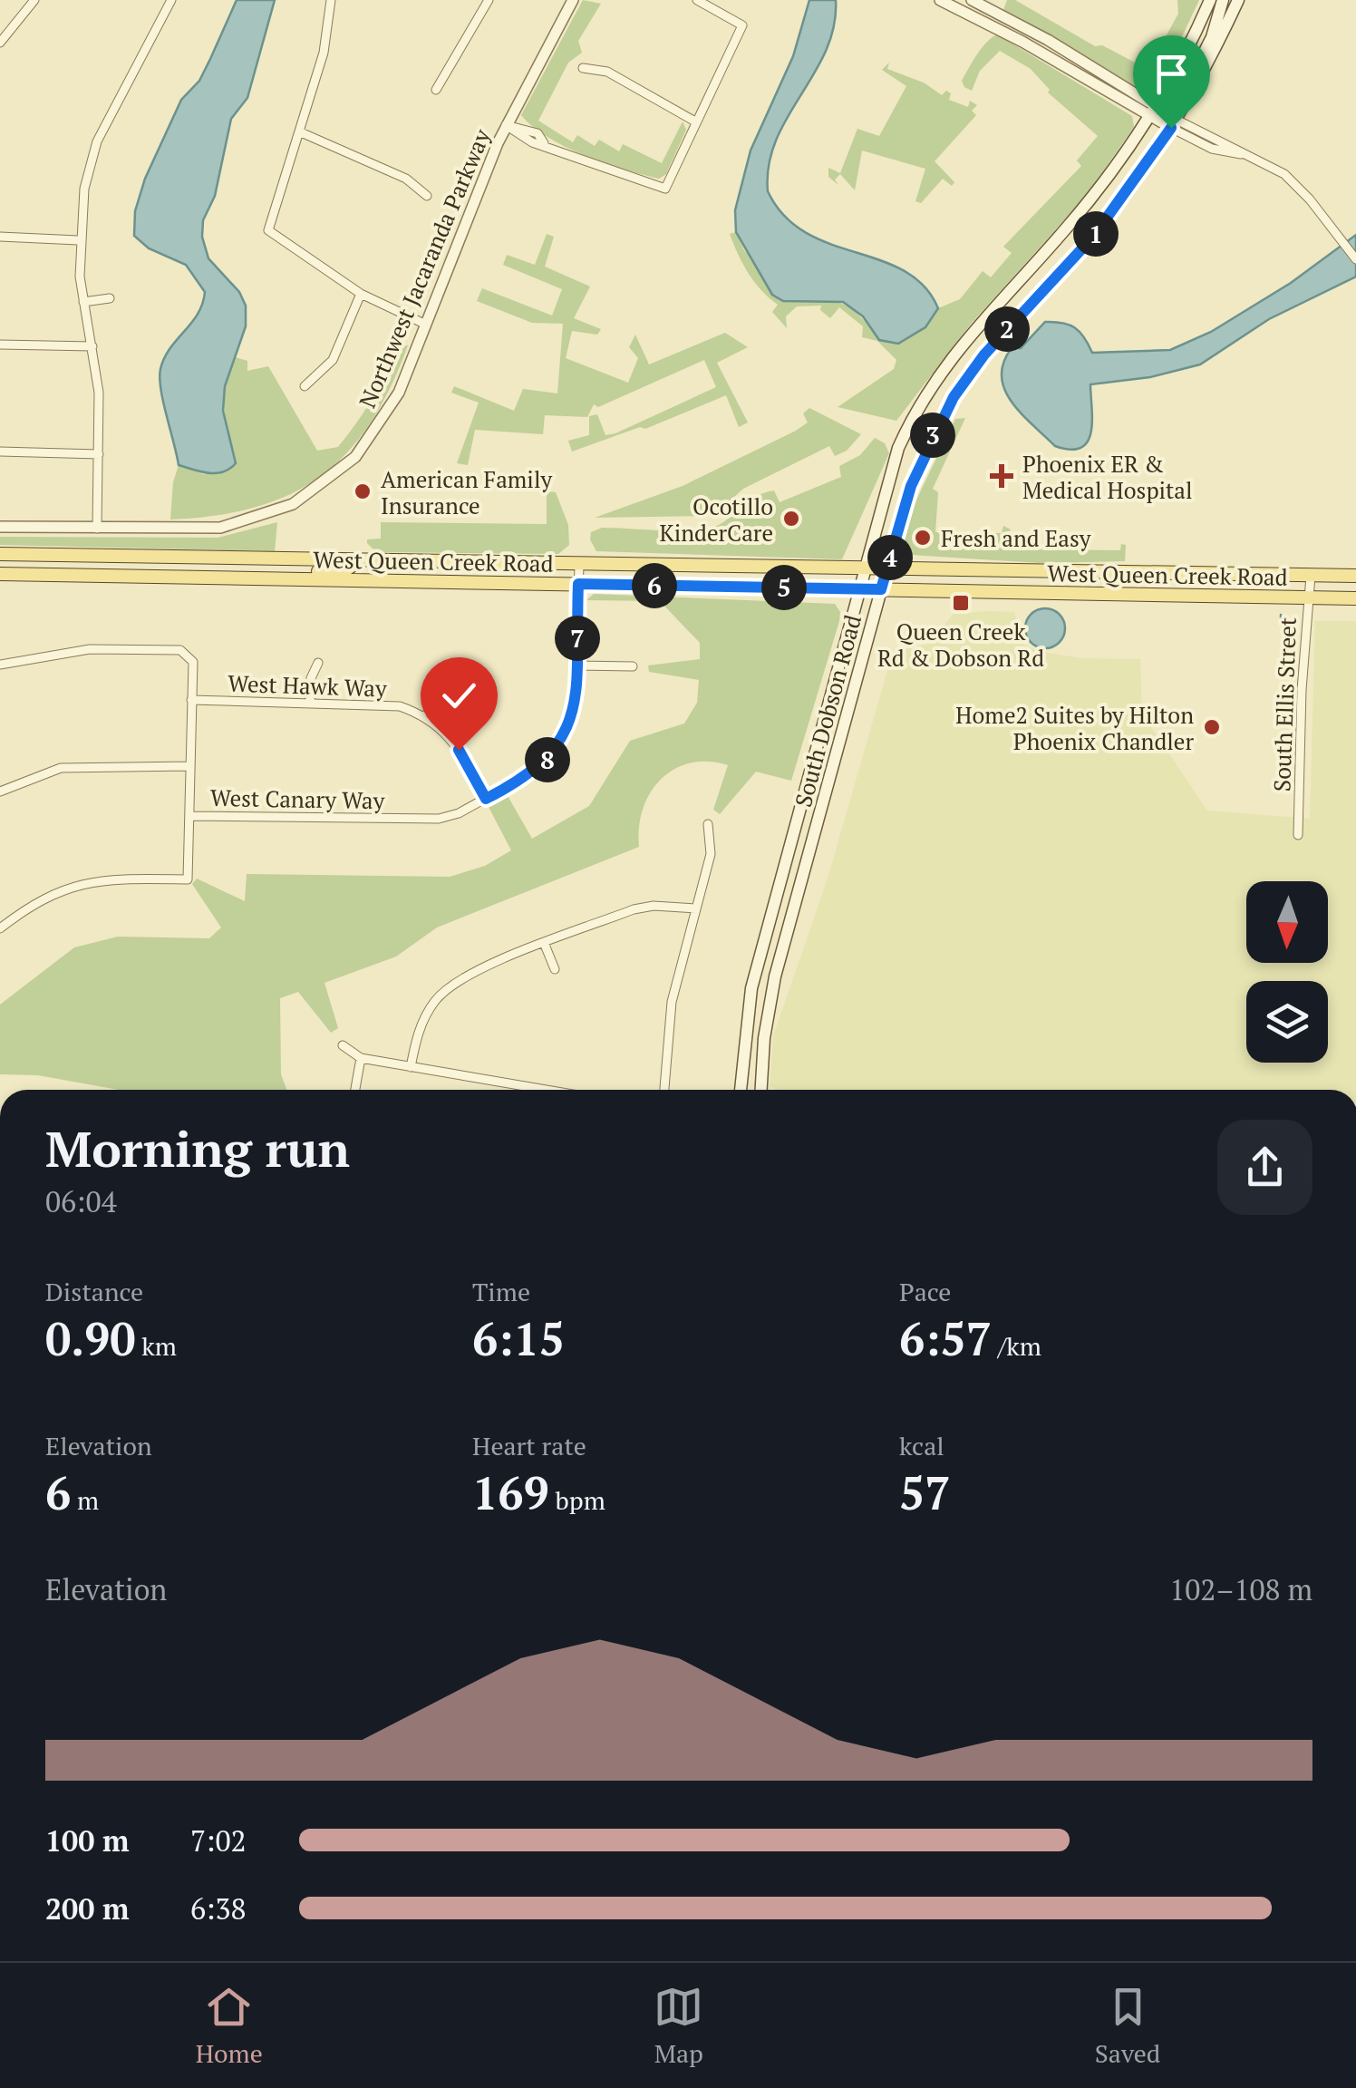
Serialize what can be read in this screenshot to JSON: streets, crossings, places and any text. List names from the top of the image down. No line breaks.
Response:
{"streets":{"main road":["West Queen Creek Road","South Dobson Road"],"street":["Northwest Jacaranda Parkway","West Hawk Way","South Ellis Street","West Canary Way"]},"crossings":[["West Queen Creek Road","South Ellis Street"],["West Queen Creek Road","South Dobson Road"],["West Queen Creek Road","West Canary Way"]],"places":{"health":["Phoenix ER & Medical Hospital"],"other":["American Family Insurance","Ocotillo KinderCare","Fresh and Easy","Home2 Suites by Hilton Phoenix Chandler"],"transit":["Queen Creek Rd & Dobson Rd"]},"north":"bottom","page":{"pins":["1","2","3","4","6","5","7","8"],"heading":["Morning run","06:04"],"stats":[["Distance","0.90 km"],["Time","6:15"],["Pace","6:57 /km"],["Elevation","6 m"],["Heart rate","169 bpm"],["kcal","57"]],"chart":["Elevation","102–108 m"],"list":[{"name":"100 m","note":"7:02"},{"name":"200 m","note":"6:38"}],"tabs":["Home","Map","Saved"]}}
